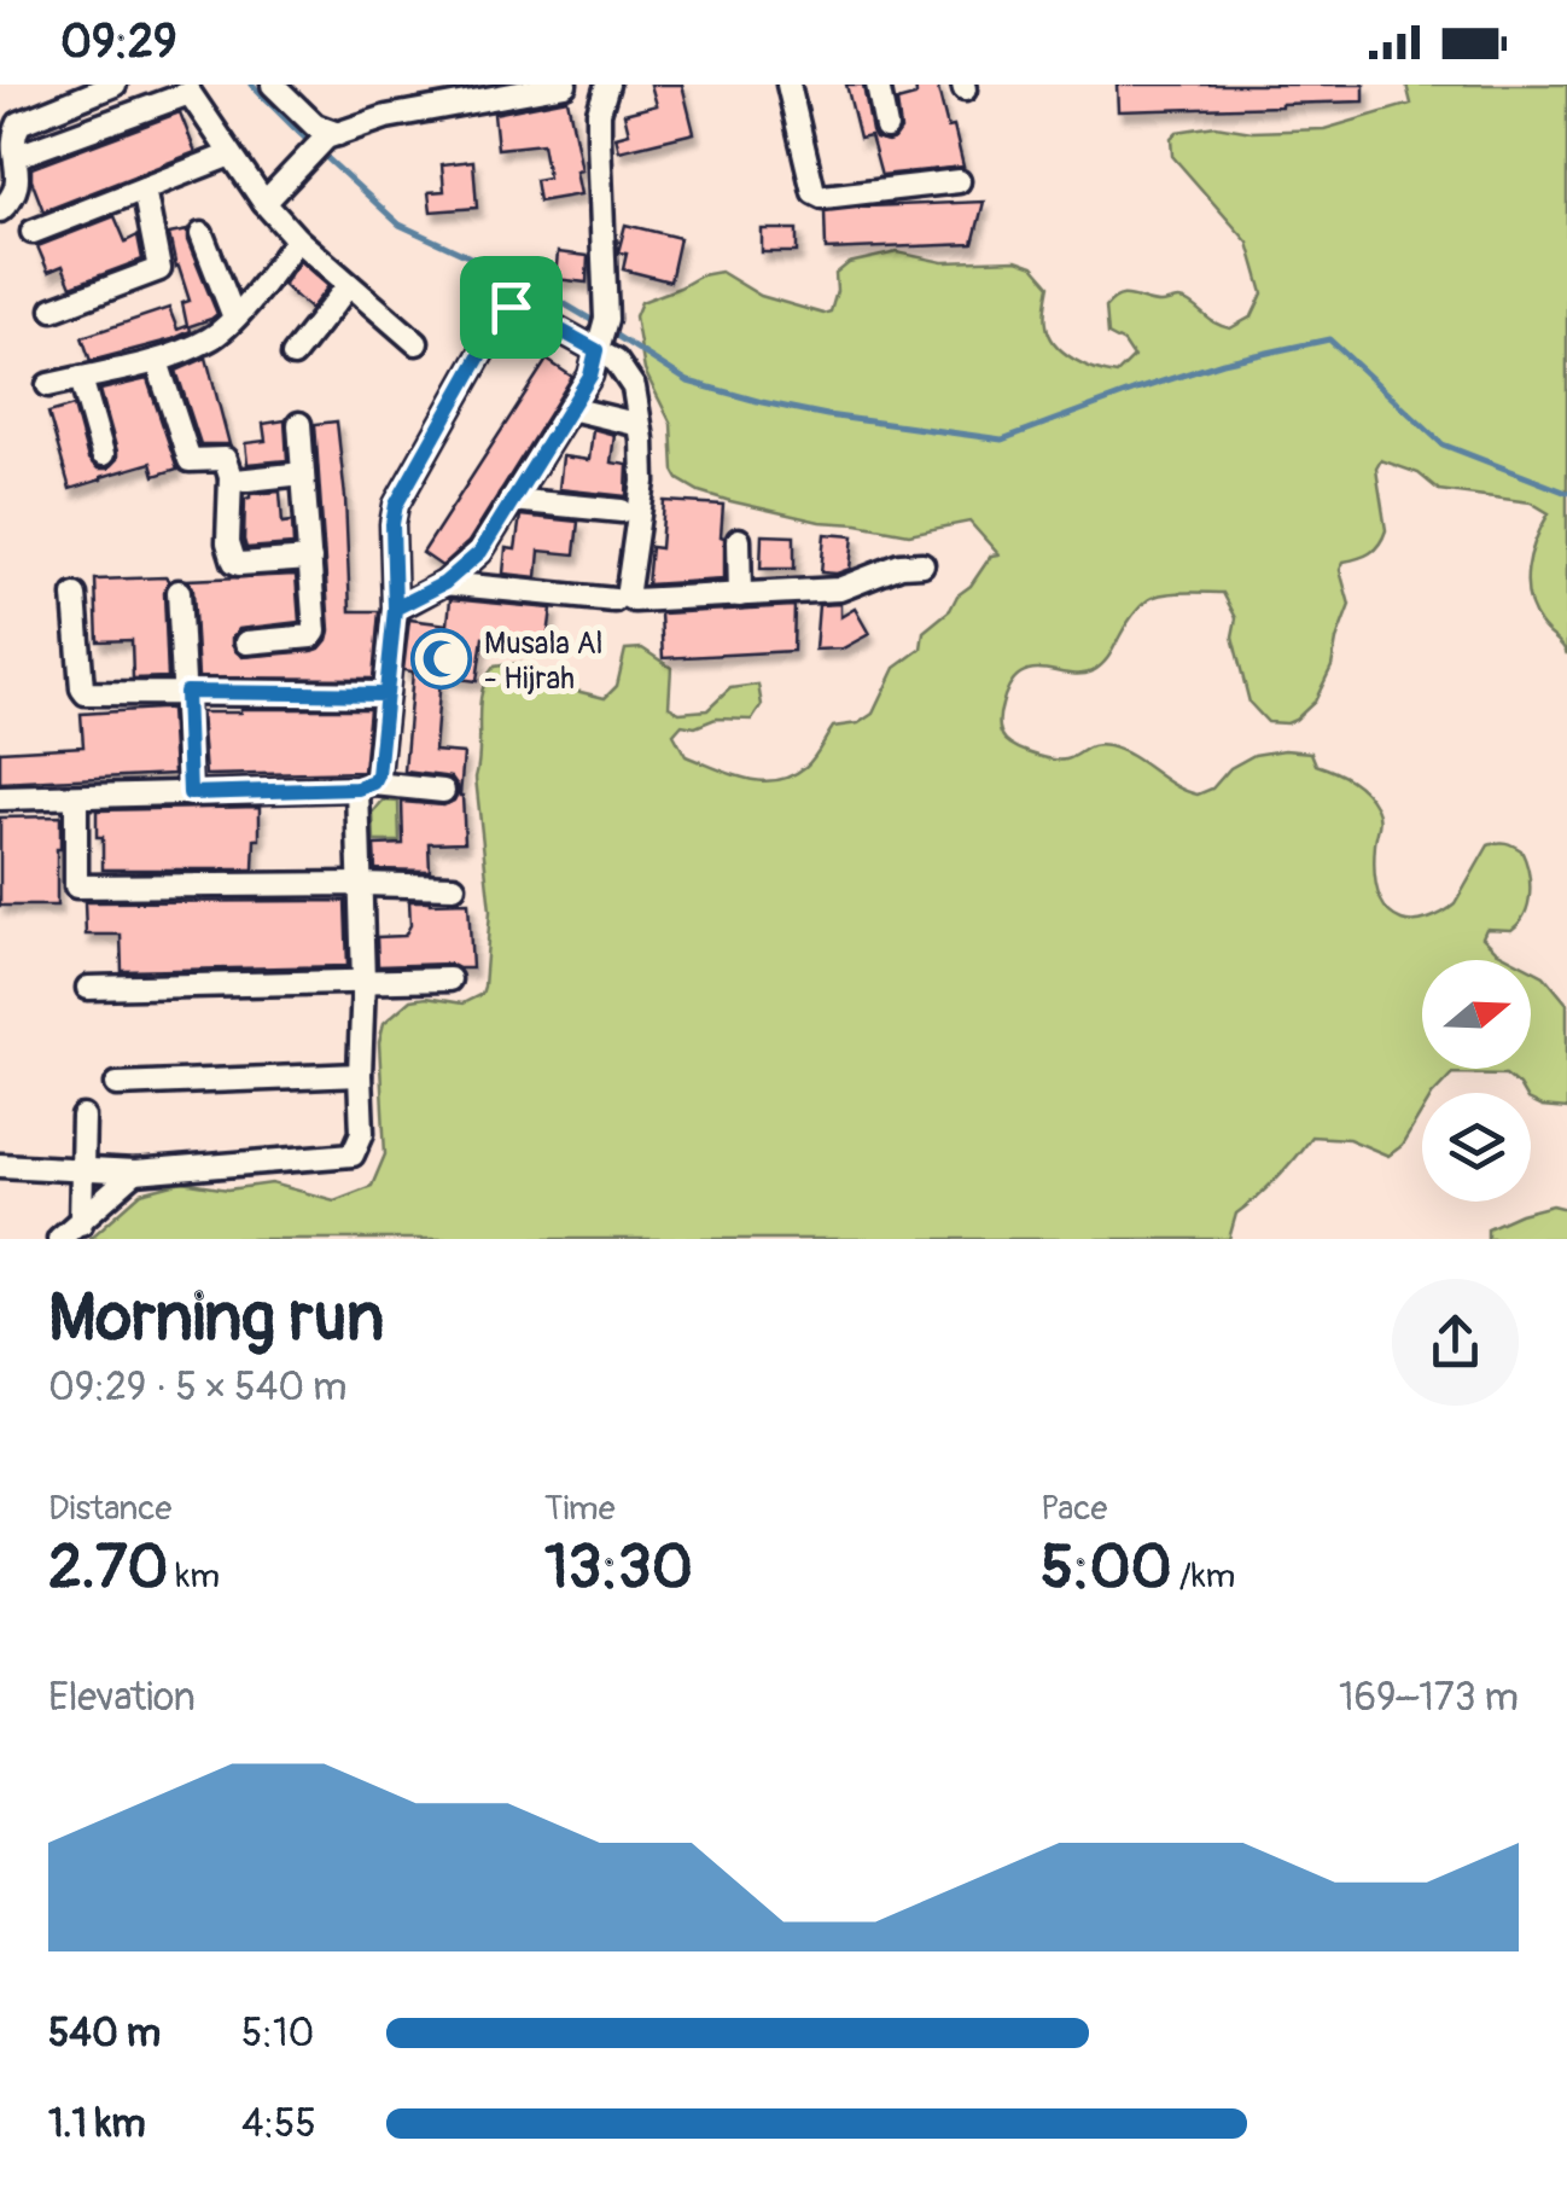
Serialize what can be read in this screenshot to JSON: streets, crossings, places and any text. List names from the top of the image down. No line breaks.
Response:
{"places":{"mosque":["Musala Al - Hijrah"]},"north":"right","page":{"status":"09:29","heading":["Morning run","09:29 · 5 × 540 m"],"stats":[["Distance","2.70 km"],["Time","13:30"],["Pace","5:00 /km"]],"chart":["Elevation","169–173 m"],"list":[{"name":"540 m","note":"5:10"},{"name":"1.1 km","note":"4:55"}]}}
